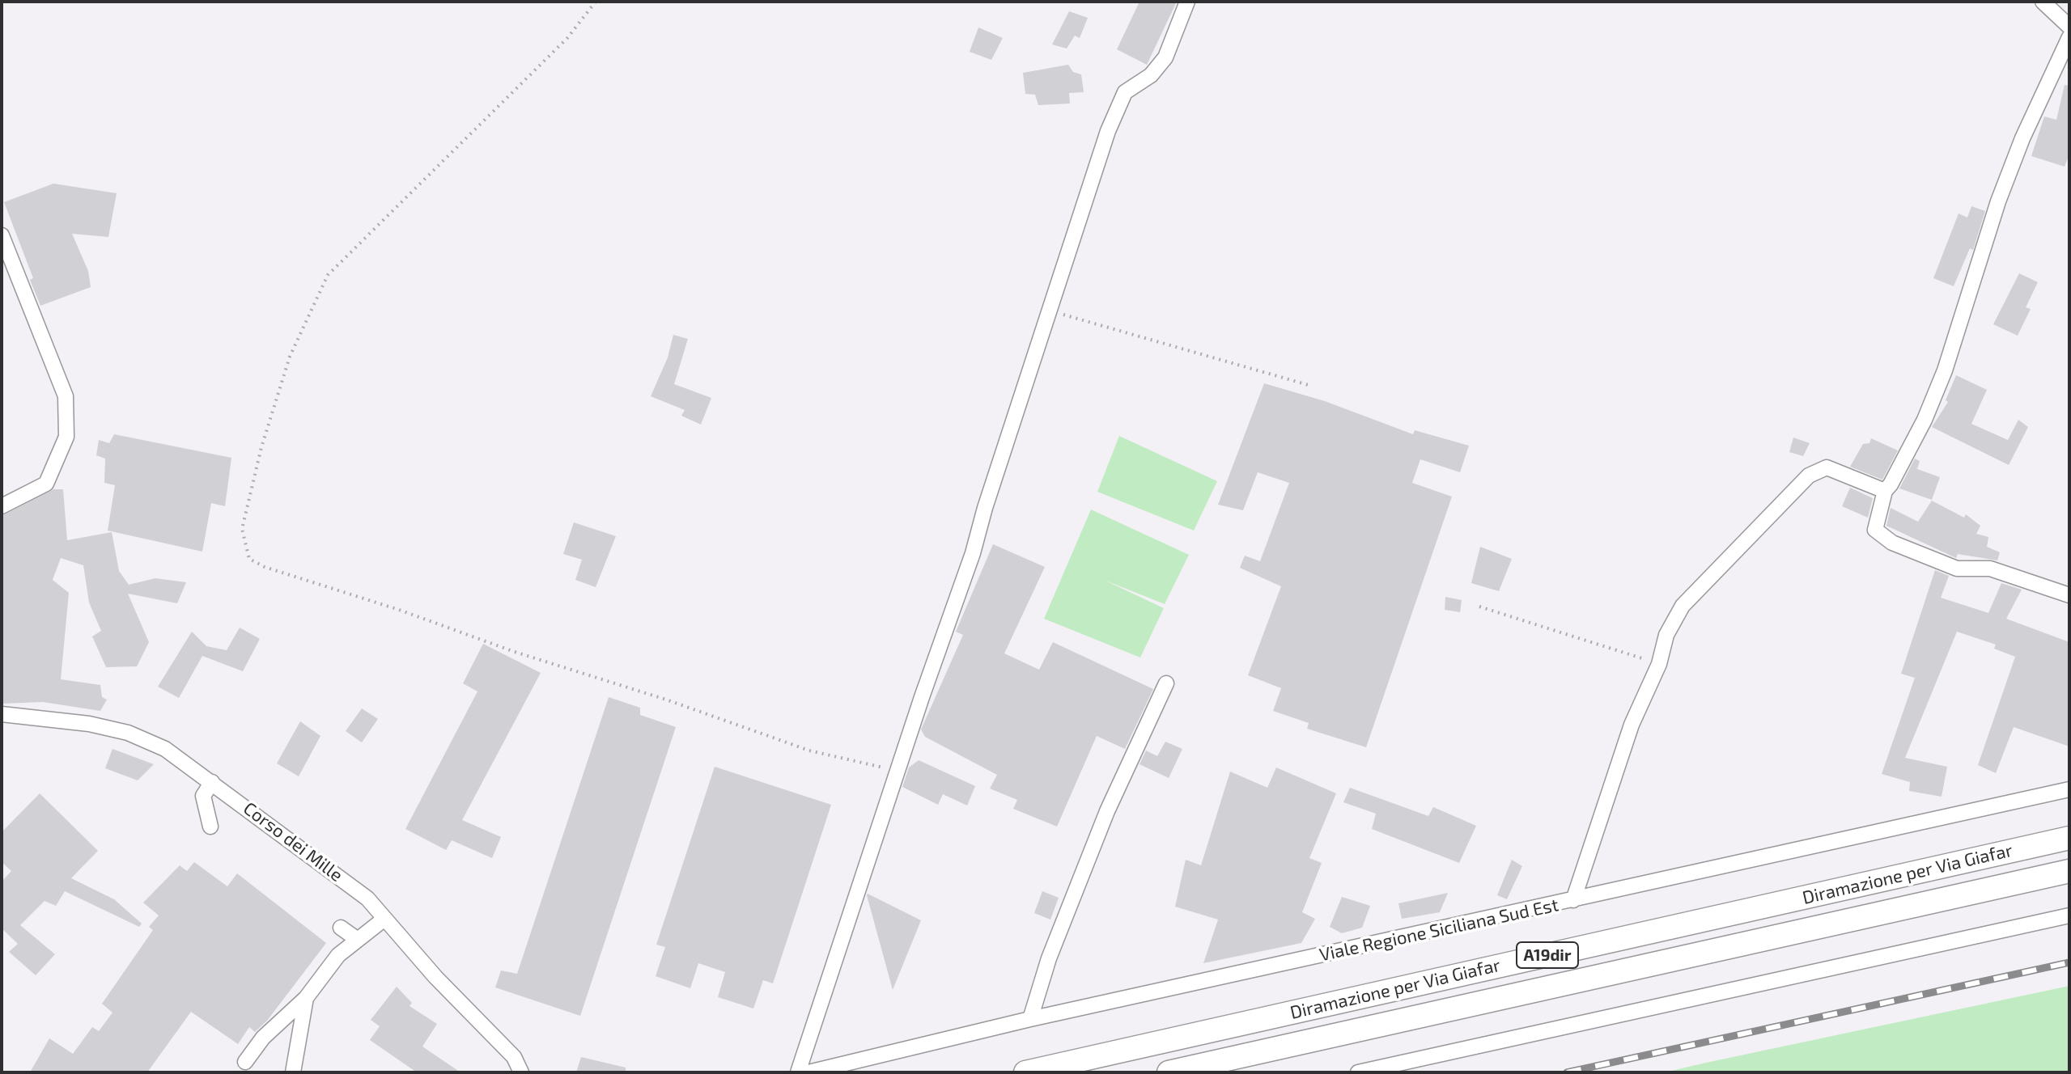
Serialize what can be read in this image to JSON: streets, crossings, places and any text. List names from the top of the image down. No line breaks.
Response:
{"streets":{"highway":["Diramazione per Via Giafar","A19dir"],"street":["Corso dei Mille","Viale Regione Siciliana Sud Est"]}}
